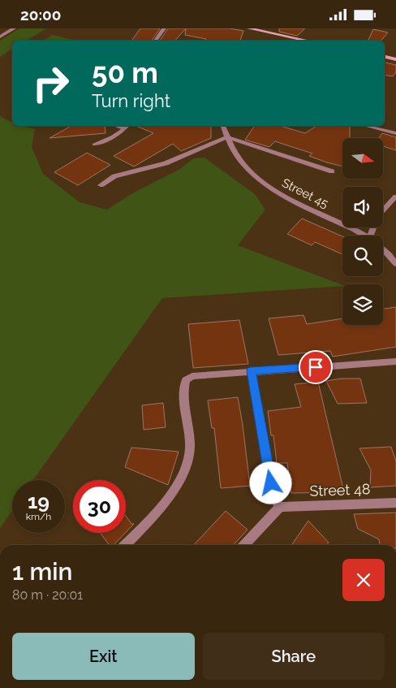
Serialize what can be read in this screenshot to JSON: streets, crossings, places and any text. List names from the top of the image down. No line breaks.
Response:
{"streets":{"street":["Street 45","Street 48"]},"north":"right","page":{"status":"20:00","turn":["50 m","Turn right"],"speed":"19 km/h","limit":"30","heading":["1 min","80 m · 20:01"],"buttons":["Exit","Share"]}}
